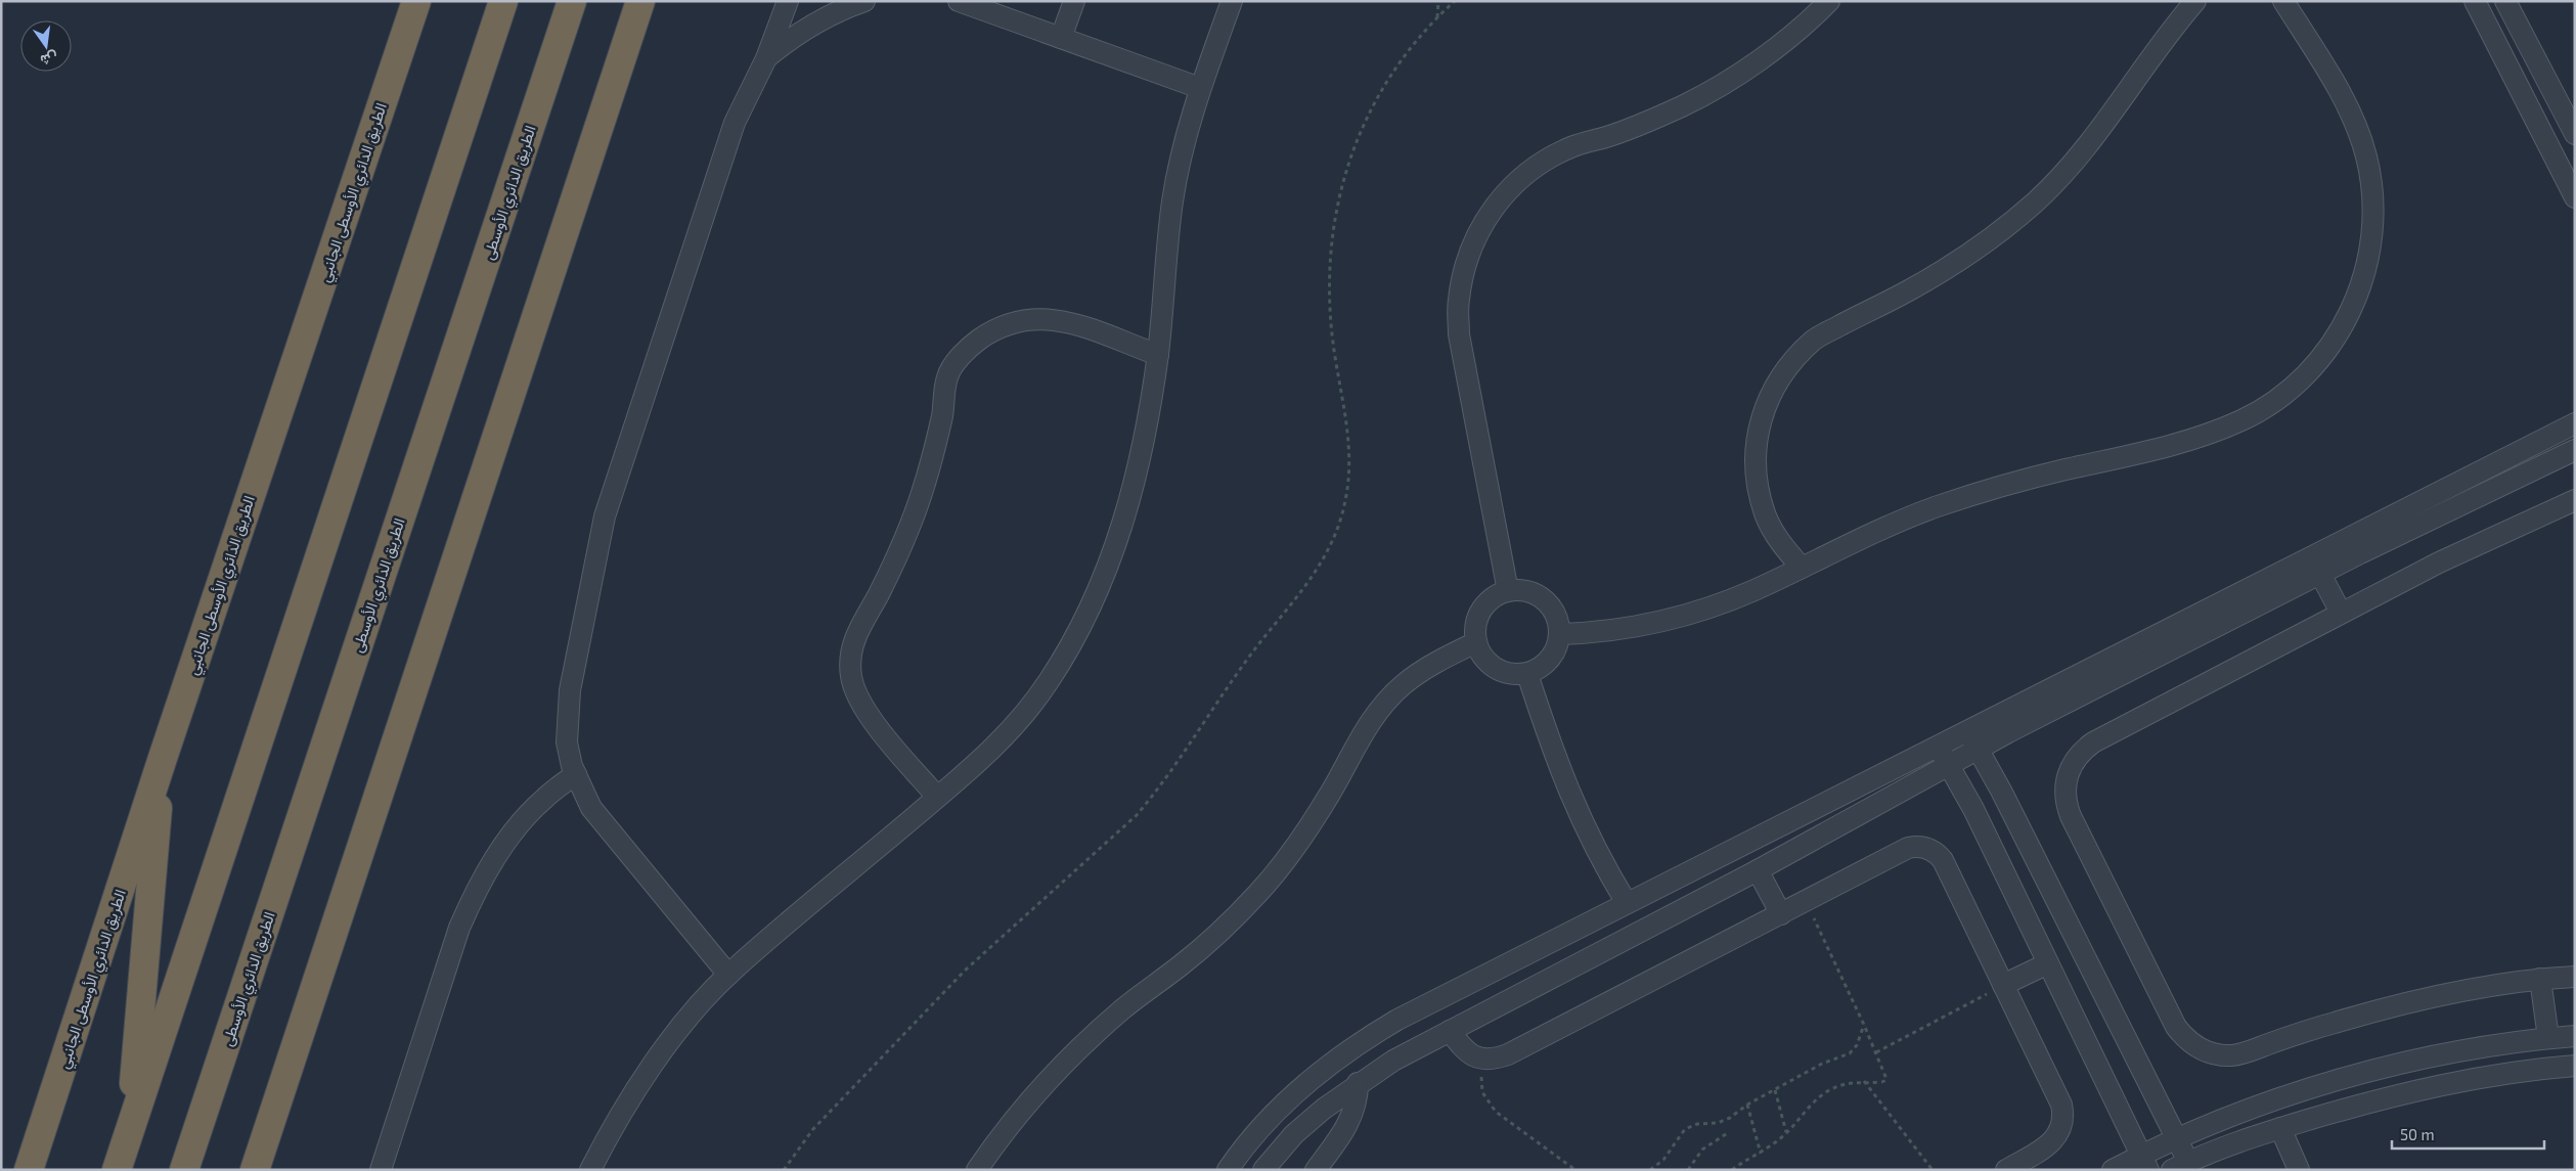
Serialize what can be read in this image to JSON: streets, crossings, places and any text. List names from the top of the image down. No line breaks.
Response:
{"streets":{"highway":["الطريق الدائري الأوسطى الجانبي","الطريق الدائري الأوسطى"]},"scale_bar":"50 m","north":"bottom"}
